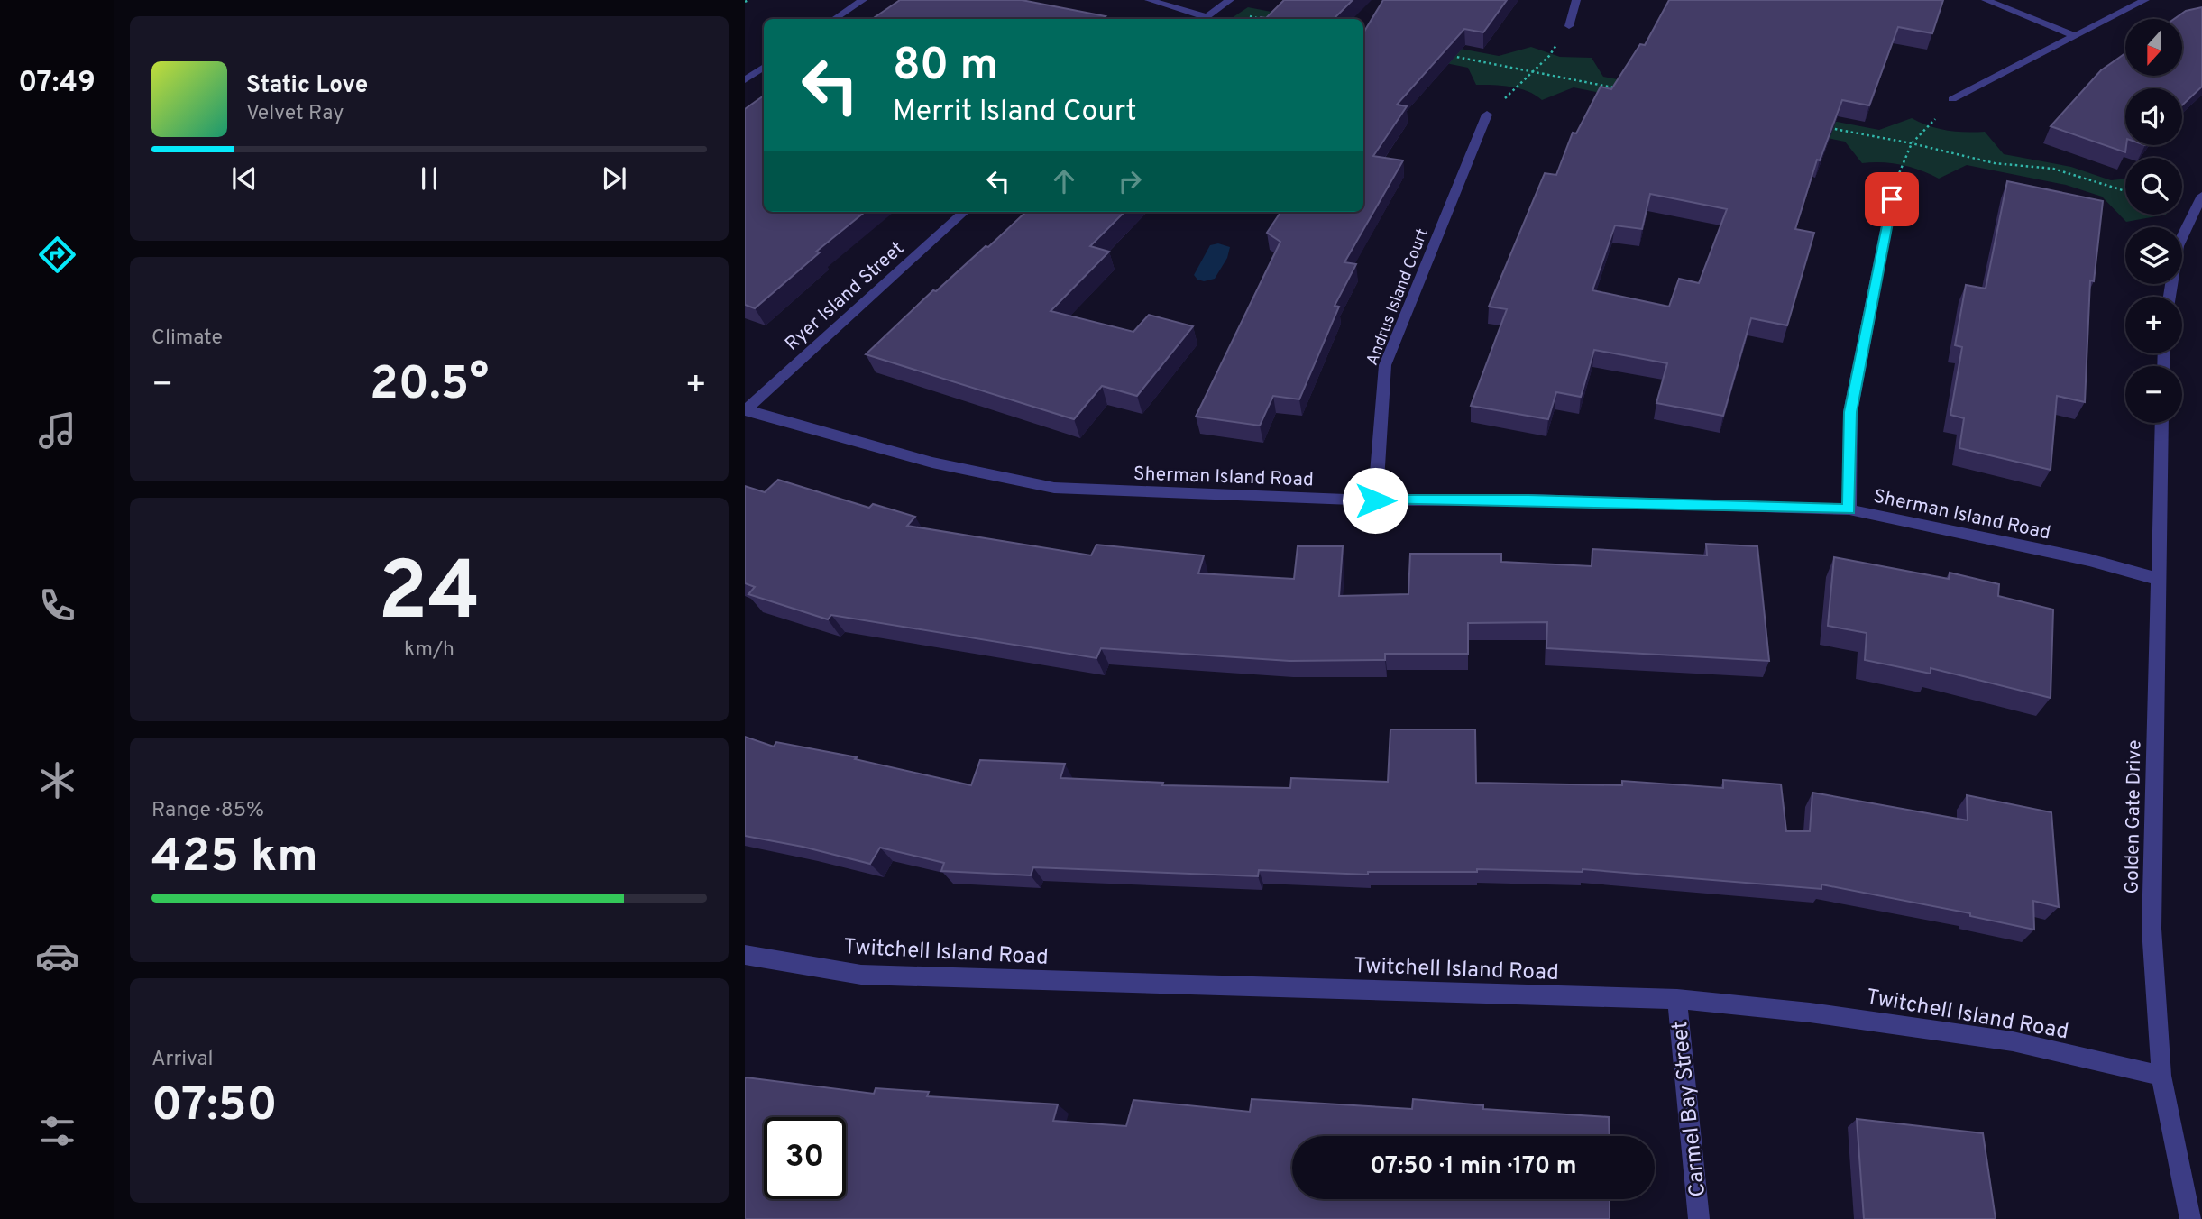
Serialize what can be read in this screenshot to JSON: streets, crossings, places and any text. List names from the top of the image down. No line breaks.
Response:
{"streets":{"street":["Ryer Island Street","Andrus Island Court","Sherman Island Road","Golden Gate Drive","Twitchell Island Road","Carmel Bay Street"]},"crossings":[["Ryer Island Street","Sherman Island Road"],["Andrus Island Court","Sherman Island Road"],["Sherman Island Road","Golden Gate Drive"],["Golden Gate Drive","Twitchell Island Road"],["Twitchell Island Road","Carmel Bay Street"]],"north":"bottom","page":{"tabs":"07:49","map_buttons":["+","−"],"turn":["80 m","Merrit Island Court"],"song":["Static Love","Velvet Ray"],"tile":["Climate",["24","km/h"],["Range · 85%","425 km"],["Arrival","07:50"]],"heat":["−","20.5°","+"],"limit":"30","trip":"07:50 · 1 min · 170 m"}}
